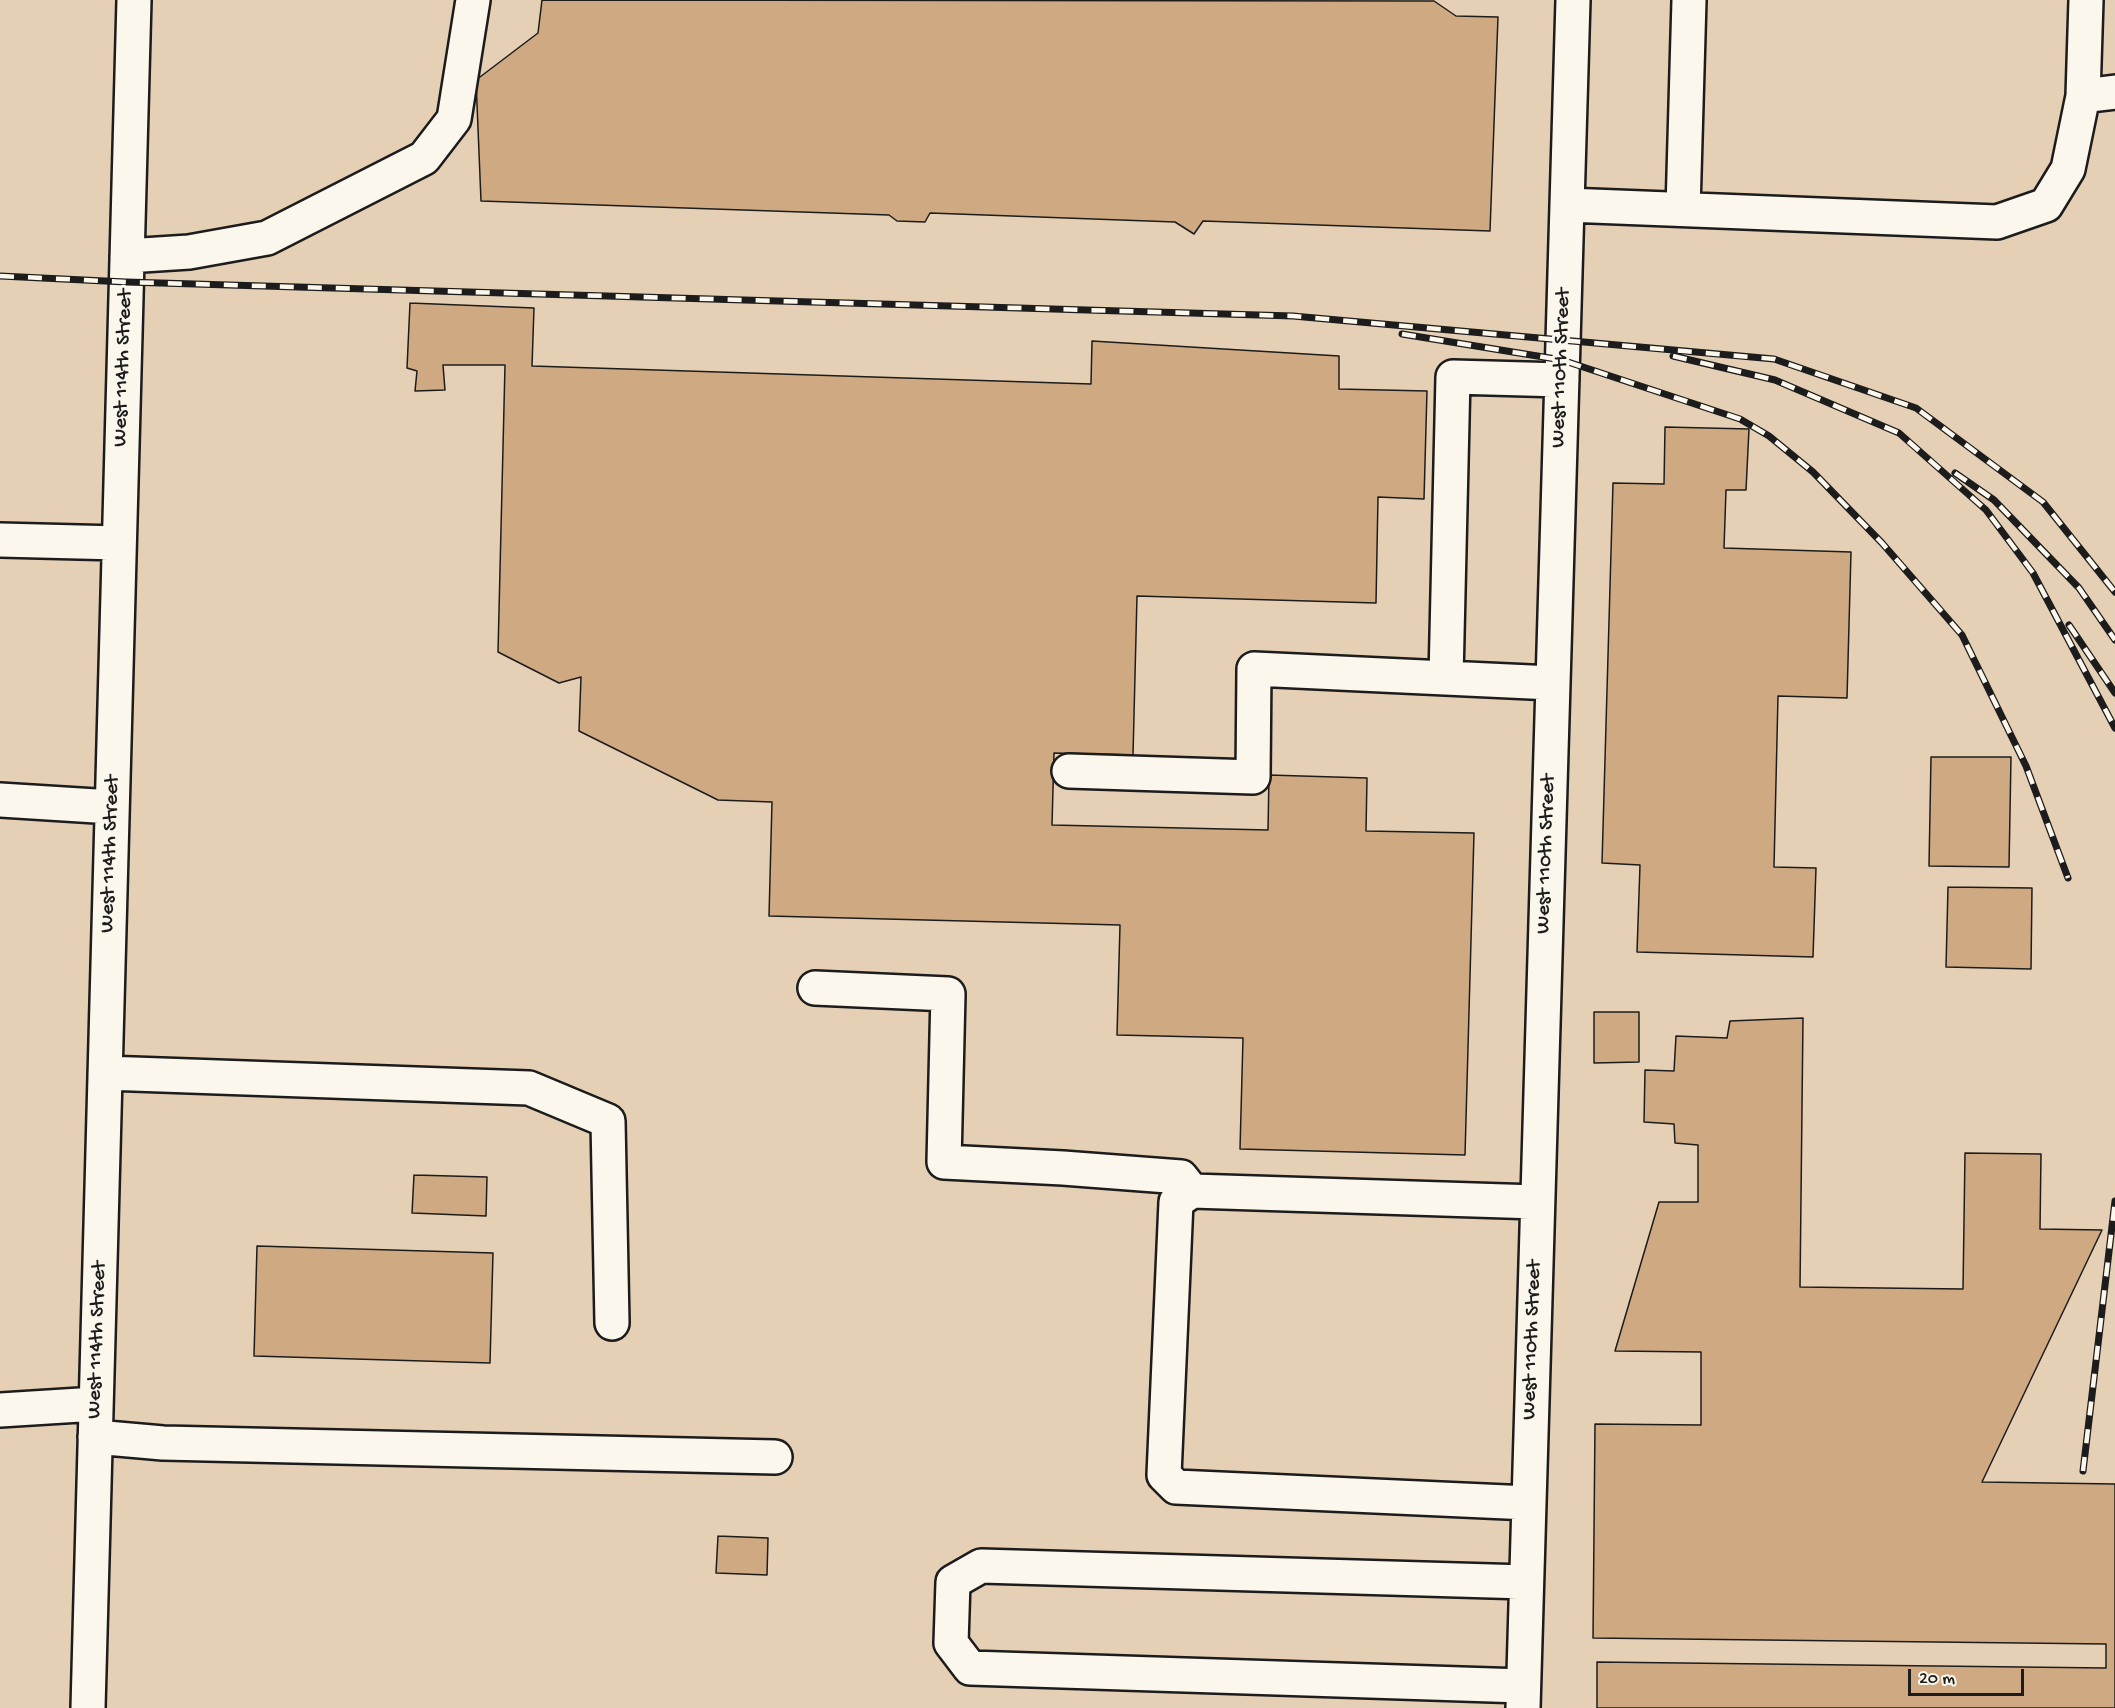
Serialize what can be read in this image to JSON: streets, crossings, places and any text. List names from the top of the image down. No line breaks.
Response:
{"streets":{"street":["West 114th Street","West 110th Street"]},"scale_bar":"20 m"}
